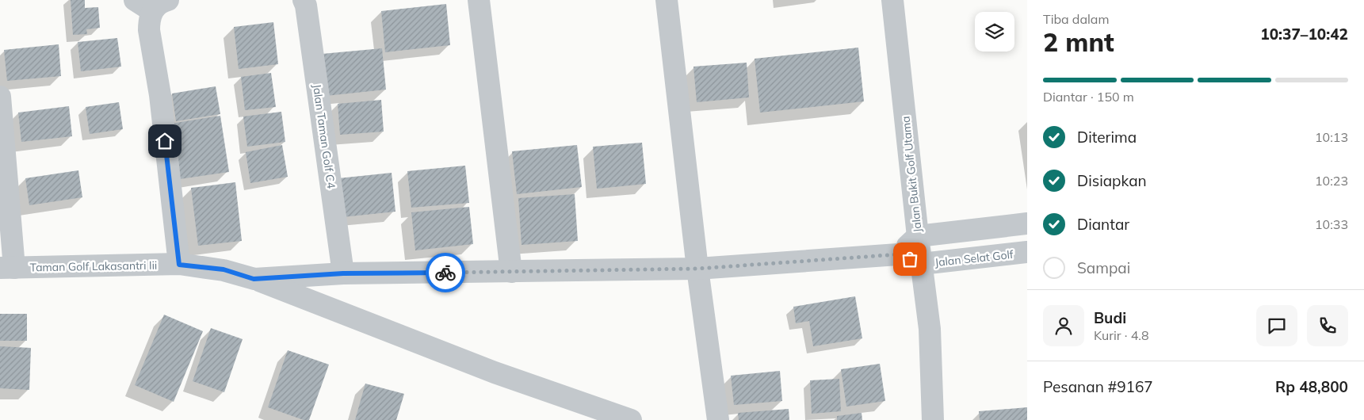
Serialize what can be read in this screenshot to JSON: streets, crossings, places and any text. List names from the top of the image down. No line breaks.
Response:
{"streets":{"street":["Jalan Taman Golf C4","Jalan Bukit Golf Utama","Jalan Selat Golf","Taman Golf Lakasantri Iii"]},"crossings":[["Jalan Taman Golf C4","Taman Golf Lakasantri Iii"],["Jalan Bukit Golf Utama","Jalan Selat Golf"],["Jalan Bukit Golf Utama","Taman Golf Lakasantri Iii"],["Jalan Selat Golf","Taman Golf Lakasantri Iii"]],"page":{"heading":["2 mnt","Tiba dalam","10:37–10:42"],"panel":["Budi","Kurir · 4.8","Pesanan #9167","Rp 48,800"],"bar":"Diantar · 150 m","list":[["Diterima","10:13"],["Disiapkan","10:23"],["Diantar","10:33"],"Sampai"]}}
